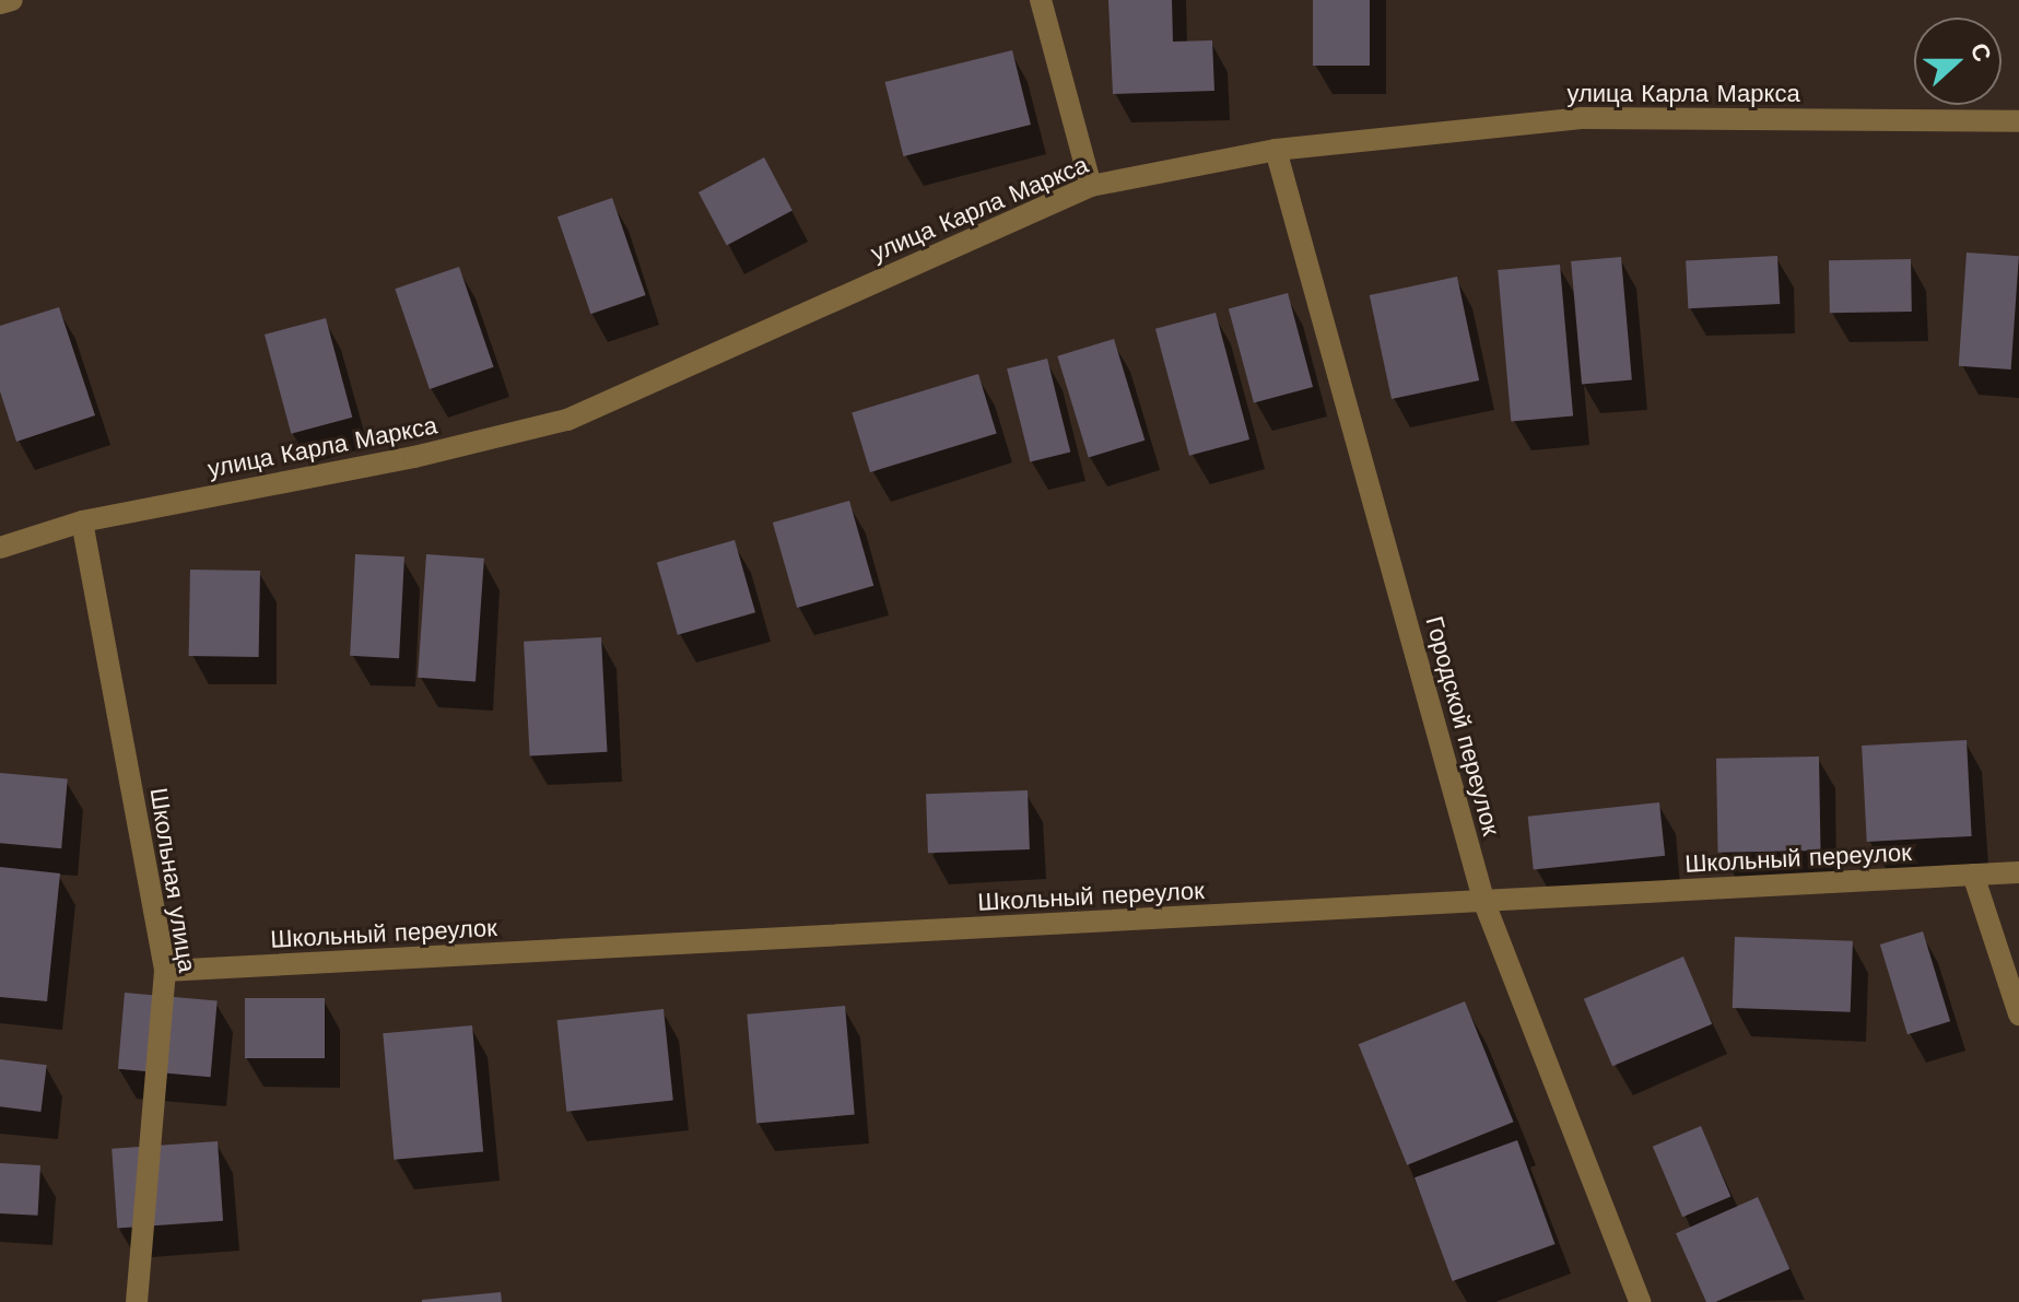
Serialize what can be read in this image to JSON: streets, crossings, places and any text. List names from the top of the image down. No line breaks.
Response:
{"streets":{"street":["улица Карла Маркса","Городской переулок","Школьный переулок","Школьная улица"]},"crossings":[["улица Карла Маркса","Городской переулок"],["улица Карла Маркса","Школьная улица"],["Городской переулок","Школьный переулок"],["Школьный переулок","Школьная улица"]],"north":"right"}
